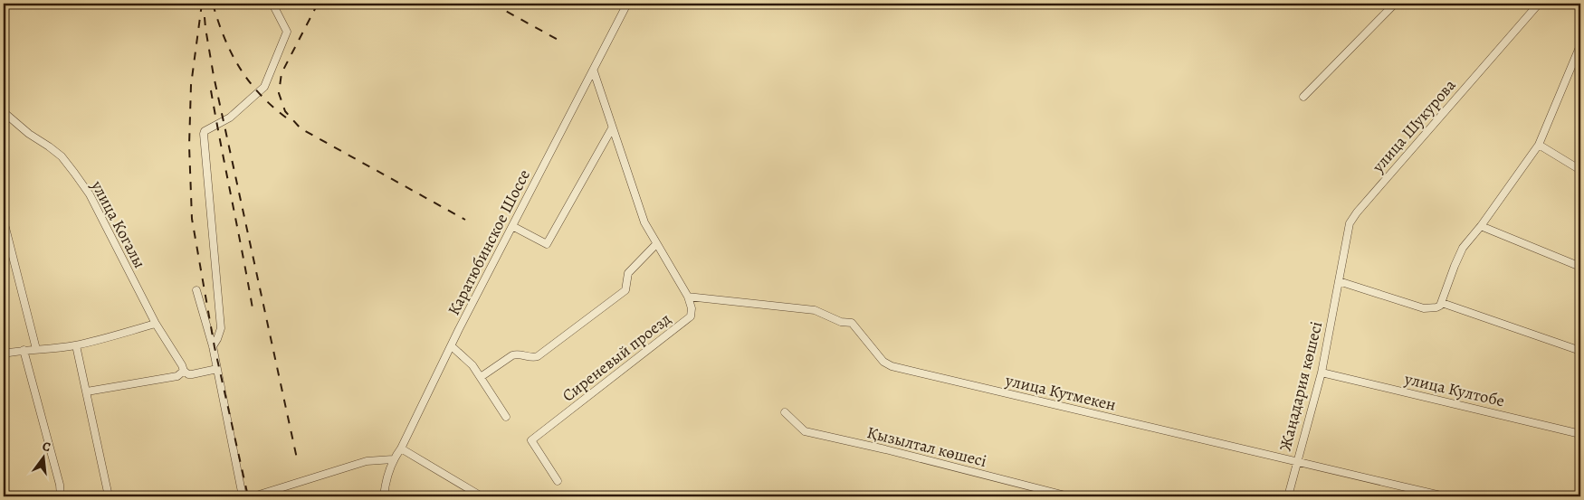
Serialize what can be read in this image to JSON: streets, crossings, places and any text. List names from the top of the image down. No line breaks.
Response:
{"streets":{"street":["улица Шукурова","улица Когалы","Каратюбинское Шоссе","Сиреневый проезд","Жаңадария көшесі","улица Култобе","улица Кутмекен","Қызылтал көшесі"]},"crossings":[["улица Шукурова","Жаңадария көшесі"],["Сиреневый проезд","улица Кутмекен"],["Жаңадария көшесі","улица Култобе"],["Жаңадария көшесі","улица Кутмекен"]],"north":"top"}
